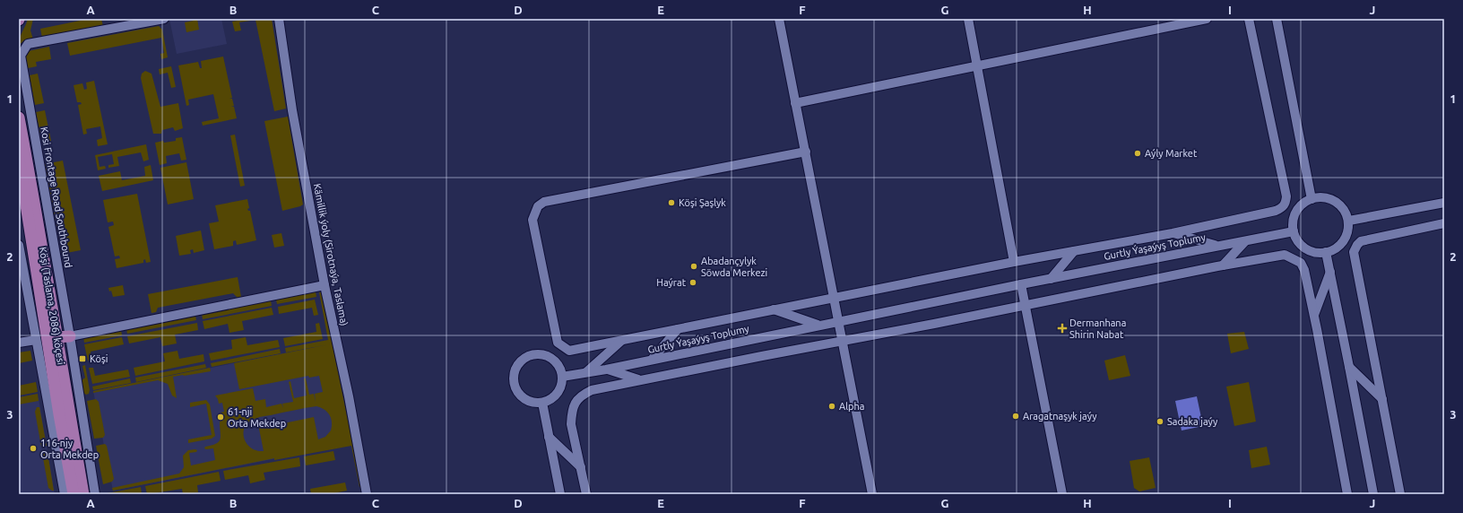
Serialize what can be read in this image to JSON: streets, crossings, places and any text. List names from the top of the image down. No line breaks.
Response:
{"streets":{"main road":["Köşi (Taslama, 2086) köçesi"],"street":["Kosi Frontage Road Southbound","Gurtly Ýaşaýyş Toplumy","Kämillik ýoly (Sirotnaýa, Taslama)"]},"places":{"other":["Aýly Market","Köşi Şaşlyk","Abadançylyk Söwda Merkezi","Haýrat","Alpha","Aragatnaşyk jaýy","61-nji Orta Mekdep","Sadaka jaýy","116-njy Orta Mekdep"],"health":["Dermanhana Shirin Nabat"],"transit":["Köşi"]},"grid":{"columns":["A","B","C","D","E","F","G","H","I","J"],"rows":["1","2","3"]}}
